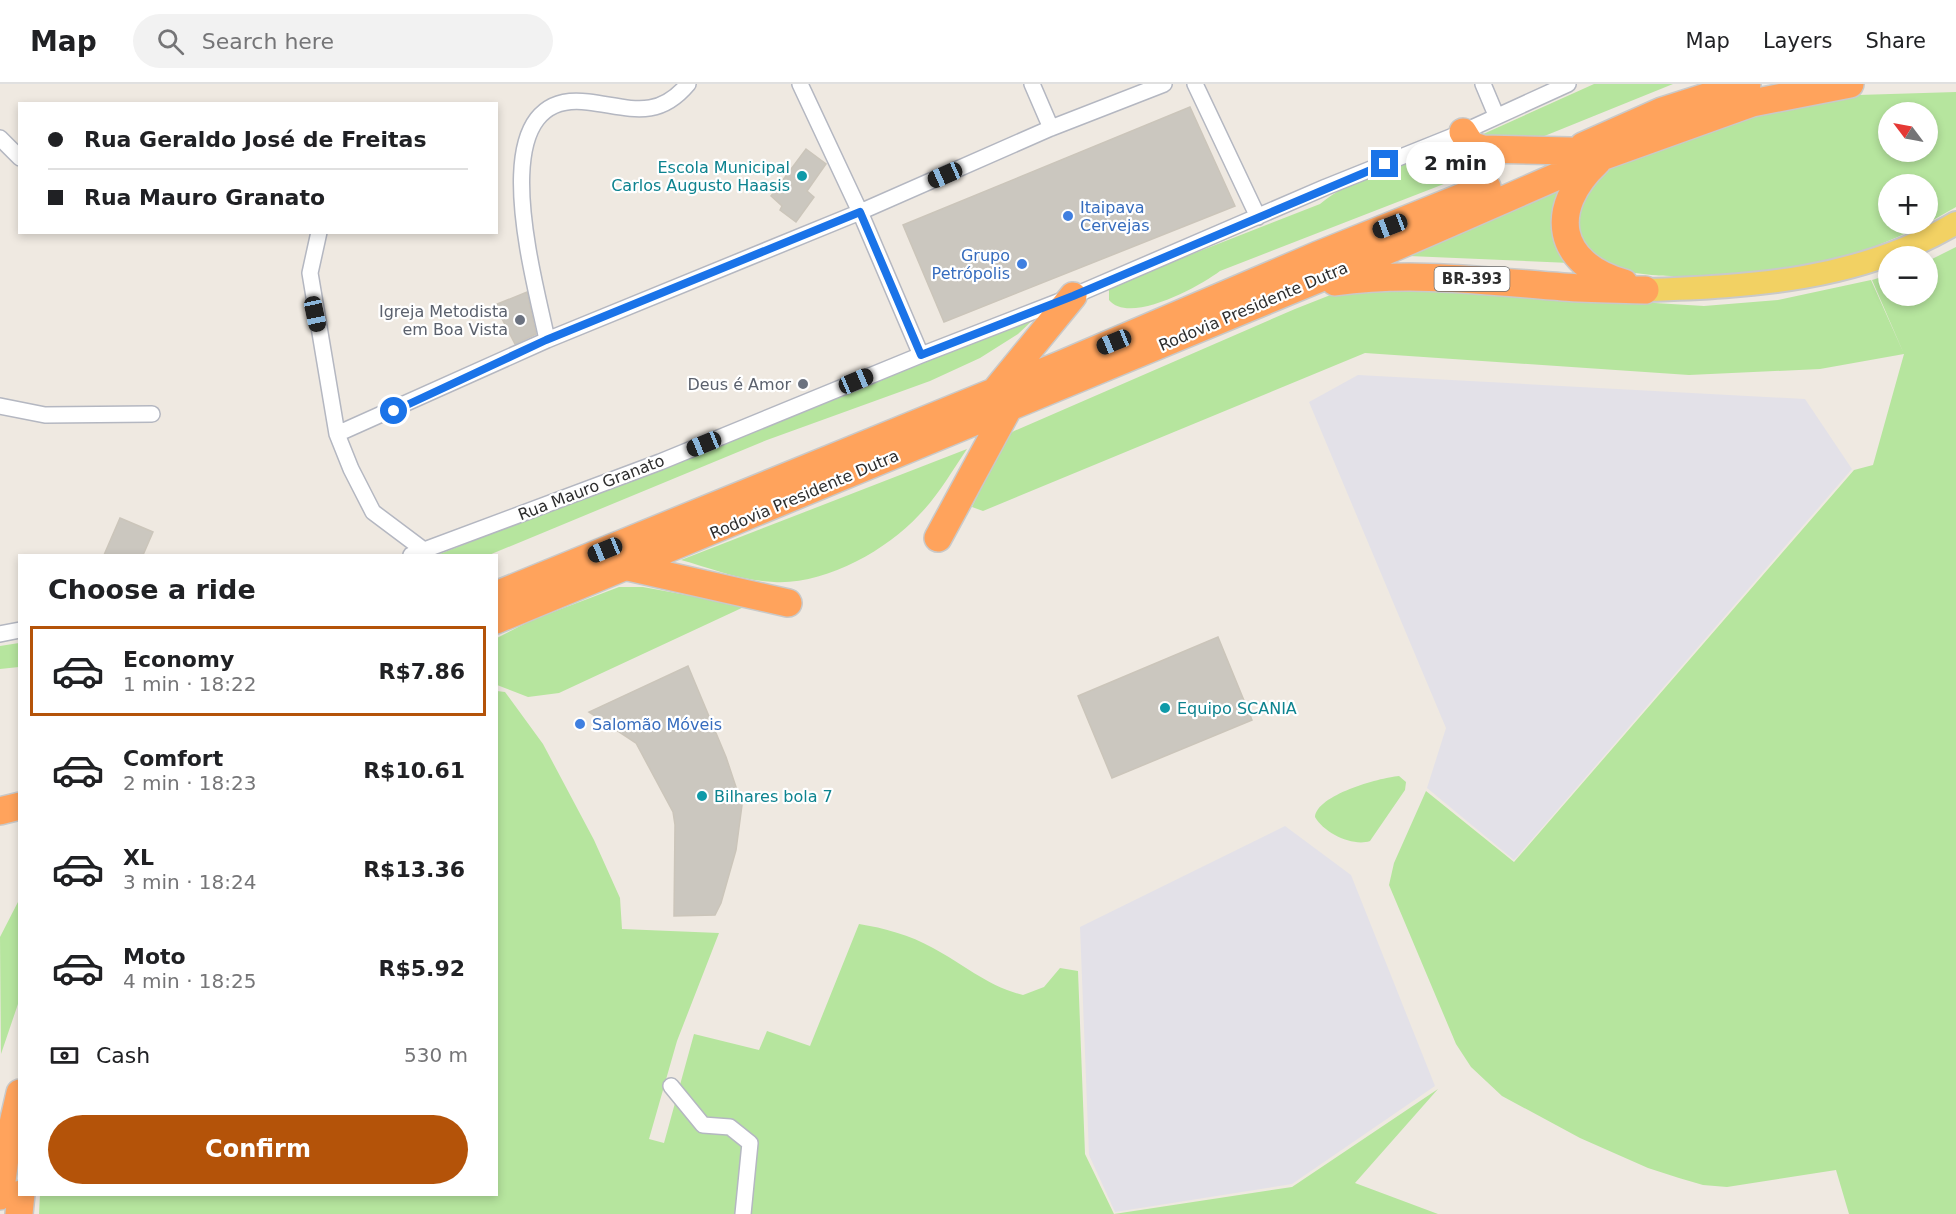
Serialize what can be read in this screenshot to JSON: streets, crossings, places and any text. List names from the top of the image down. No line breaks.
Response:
{"streets":{"highway":["BR-393","Rodovia Presidente Dutra"],"street":["Rua Mauro Granato"]},"crossings":[["BR-393","Rodovia Presidente Dutra"]],"places":["Escola Municipal Carlos Augusto Haasis","Itaipava Cervejas","Grupo Petrópolis","Igreja Metodista em Boa Vista","Deus é Amor","Equipo SCANIA","Salomão Móveis","Bilhares bola 7"],"north":"top left","page":{"header":"Map","search":"Search here","nav":["Map","Layers","Share"],"map_buttons":["+","−"],"banner":["Rua Geraldo José de Freitas","Rua Mauro Granato"],"bubble":"2 min","heading":"Choose a ride","list":[{"name":"Economy","note":"1 min · 18:22","value":"R$7.86"},{"name":"Comfort","note":"2 min · 18:23","value":"R$10.61"},{"name":"XL","note":"3 min · 18:24","value":"R$13.36"},{"name":"Moto","note":"4 min · 18:25","value":"R$5.92"}],"pay":["Cash","530 m"],"buttons":"Confirm"}}
